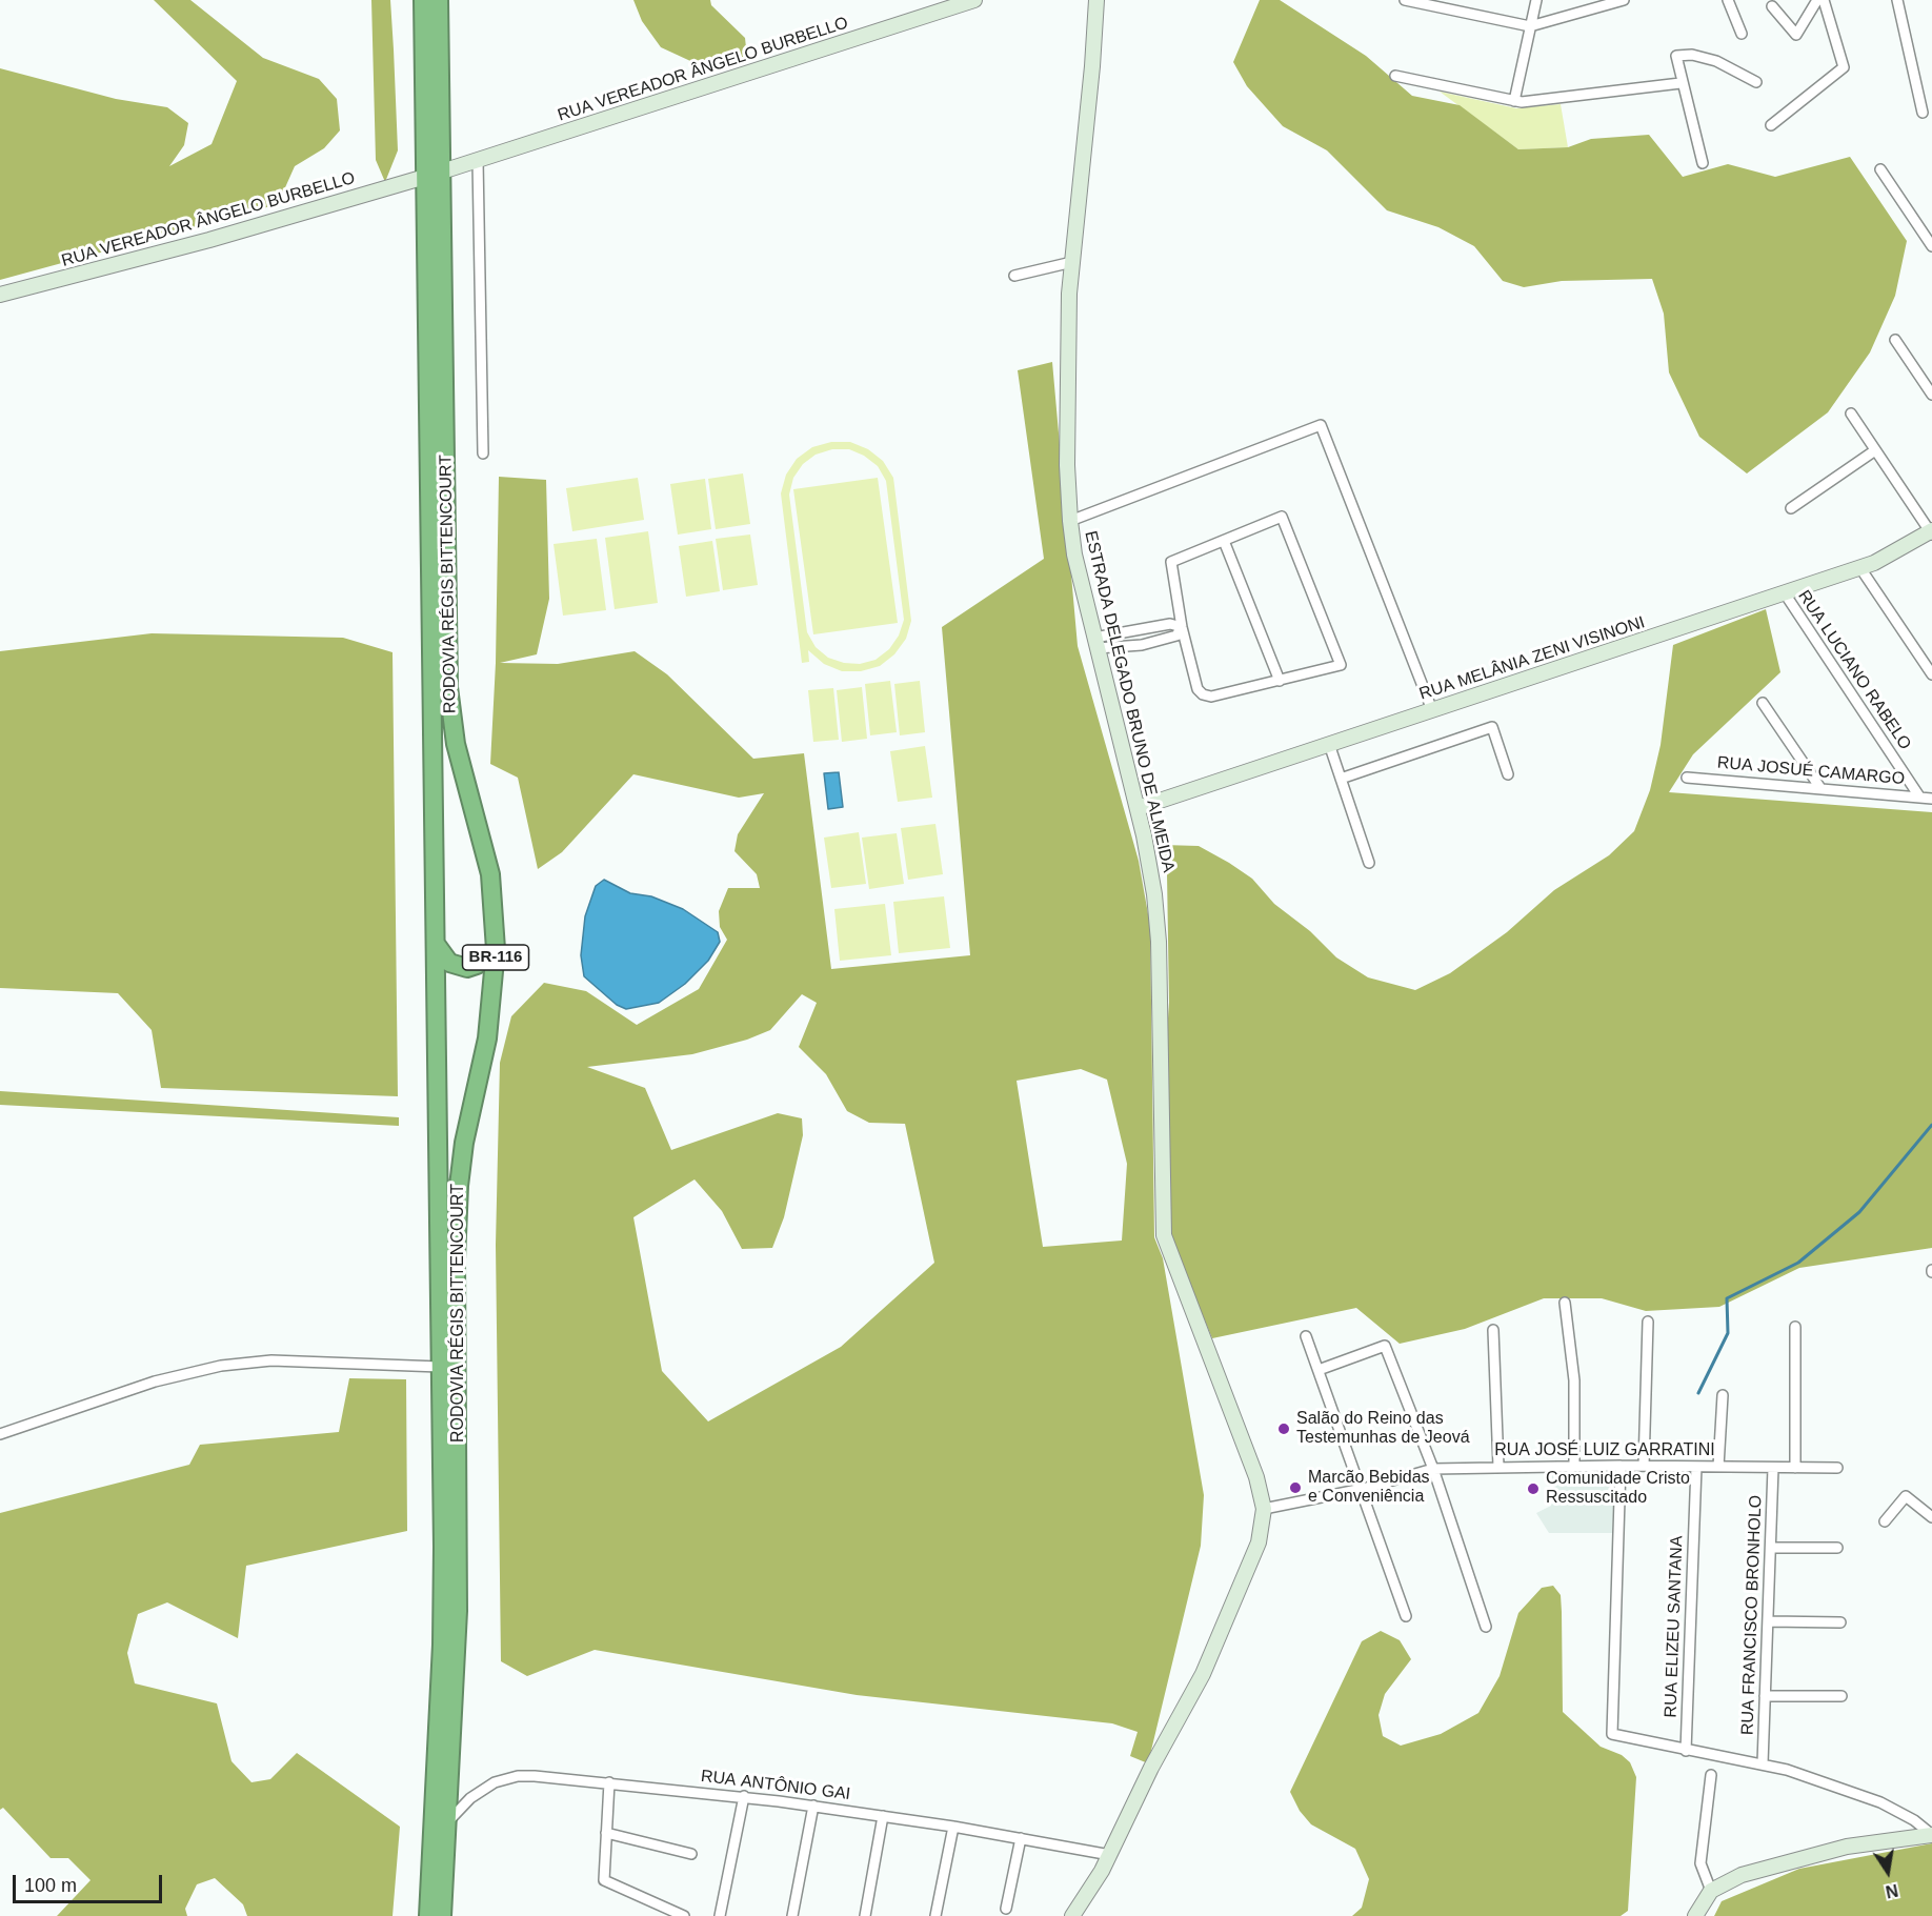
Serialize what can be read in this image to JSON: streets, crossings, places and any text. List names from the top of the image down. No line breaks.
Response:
{"streets":{"highway":["RODOVIA RÉGIS BITTENCOURT","BR-116"],"main road":["RUA VEREADOR ÂNGELO BURBELLO","RUA MELÂNIA ZENI VISINONI","ESTRADA DELEGADO BRUNO DE ALMEIDA"],"street":["RUA LUCIANO RABELO","RUA JOSUÉ CAMARGO","RUA JOSÉ LUIZ GARRATINI","RUA FRANCISCO BRONHOLO","RUA ELIZEU SANTANA","RUA ANTÔNIO GAI"]},"crossings":[["RUA VEREADOR ÂNGELO BURBELLO","RODOVIA RÉGIS BITTENCOURT"],["RODOVIA RÉGIS BITTENCOURT","RUA ANTÔNIO GAI"],["RUA MELÂNIA ZENI VISINONI","RUA LUCIANO RABELO"],["RUA MELÂNIA ZENI VISINONI","ESTRADA DELEGADO BRUNO DE ALMEIDA"],["RUA LUCIANO RABELO","RUA JOSUÉ CAMARGO"],["ESTRADA DELEGADO BRUNO DE ALMEIDA","RUA JOSÉ LUIZ GARRATINI"],["ESTRADA DELEGADO BRUNO DE ALMEIDA","RUA ANTÔNIO GAI"],["RUA JOSÉ LUIZ GARRATINI","RUA FRANCISCO BRONHOLO"],["RUA JOSÉ LUIZ GARRATINI","RUA ELIZEU SANTANA"]],"places":["Salão do Reino das Testemunhas de Jeová","Marcão Bebidas e Conveniência","Comunidade Cristo Ressuscitado"],"scale_bar":"100 m","north":"bottom"}
